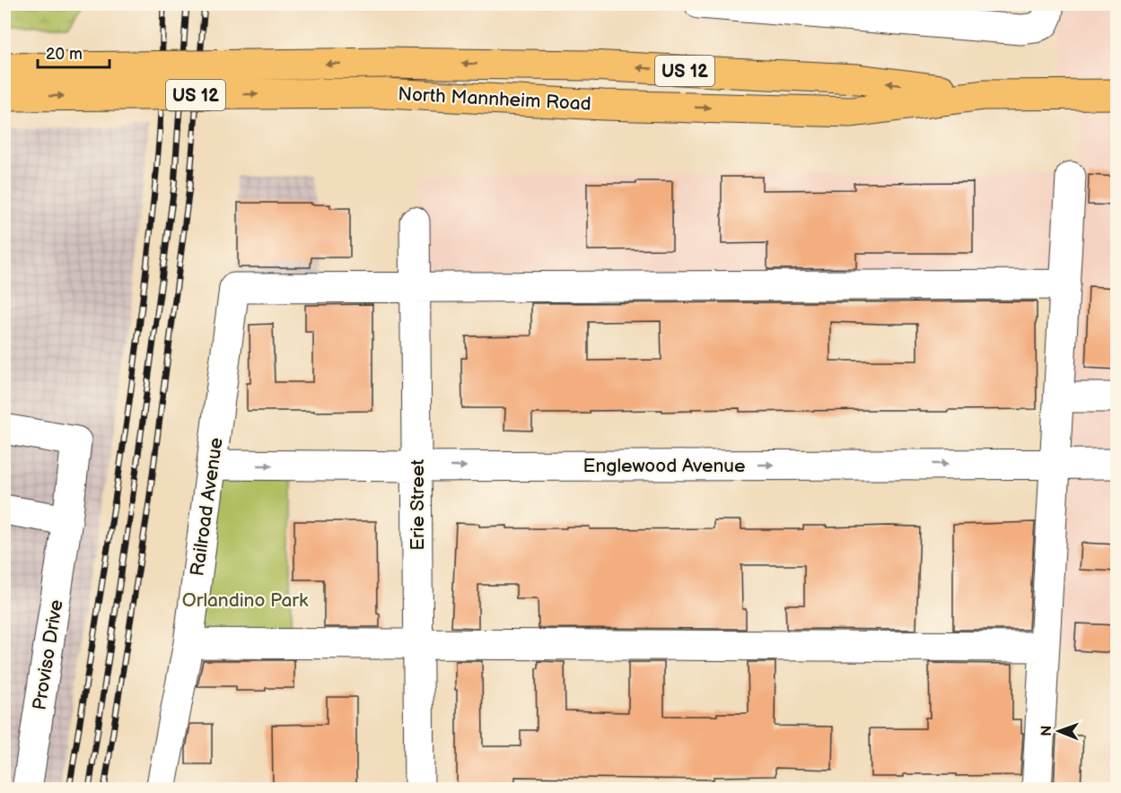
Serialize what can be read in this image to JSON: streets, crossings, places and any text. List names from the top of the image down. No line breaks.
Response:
{"streets":{"main road":["US 12","North Mannheim Road"],"street":["Englewood Avenue","Erie Street","Railroad Avenue","Proviso Drive"]},"crossings":[["Englewood Avenue","Erie Street"],["Englewood Avenue","Railroad Avenue"],["Erie Street","Railroad Avenue"]],"parks":["Orlandino Park"],"scale_bar":"20 m","north":"left"}
